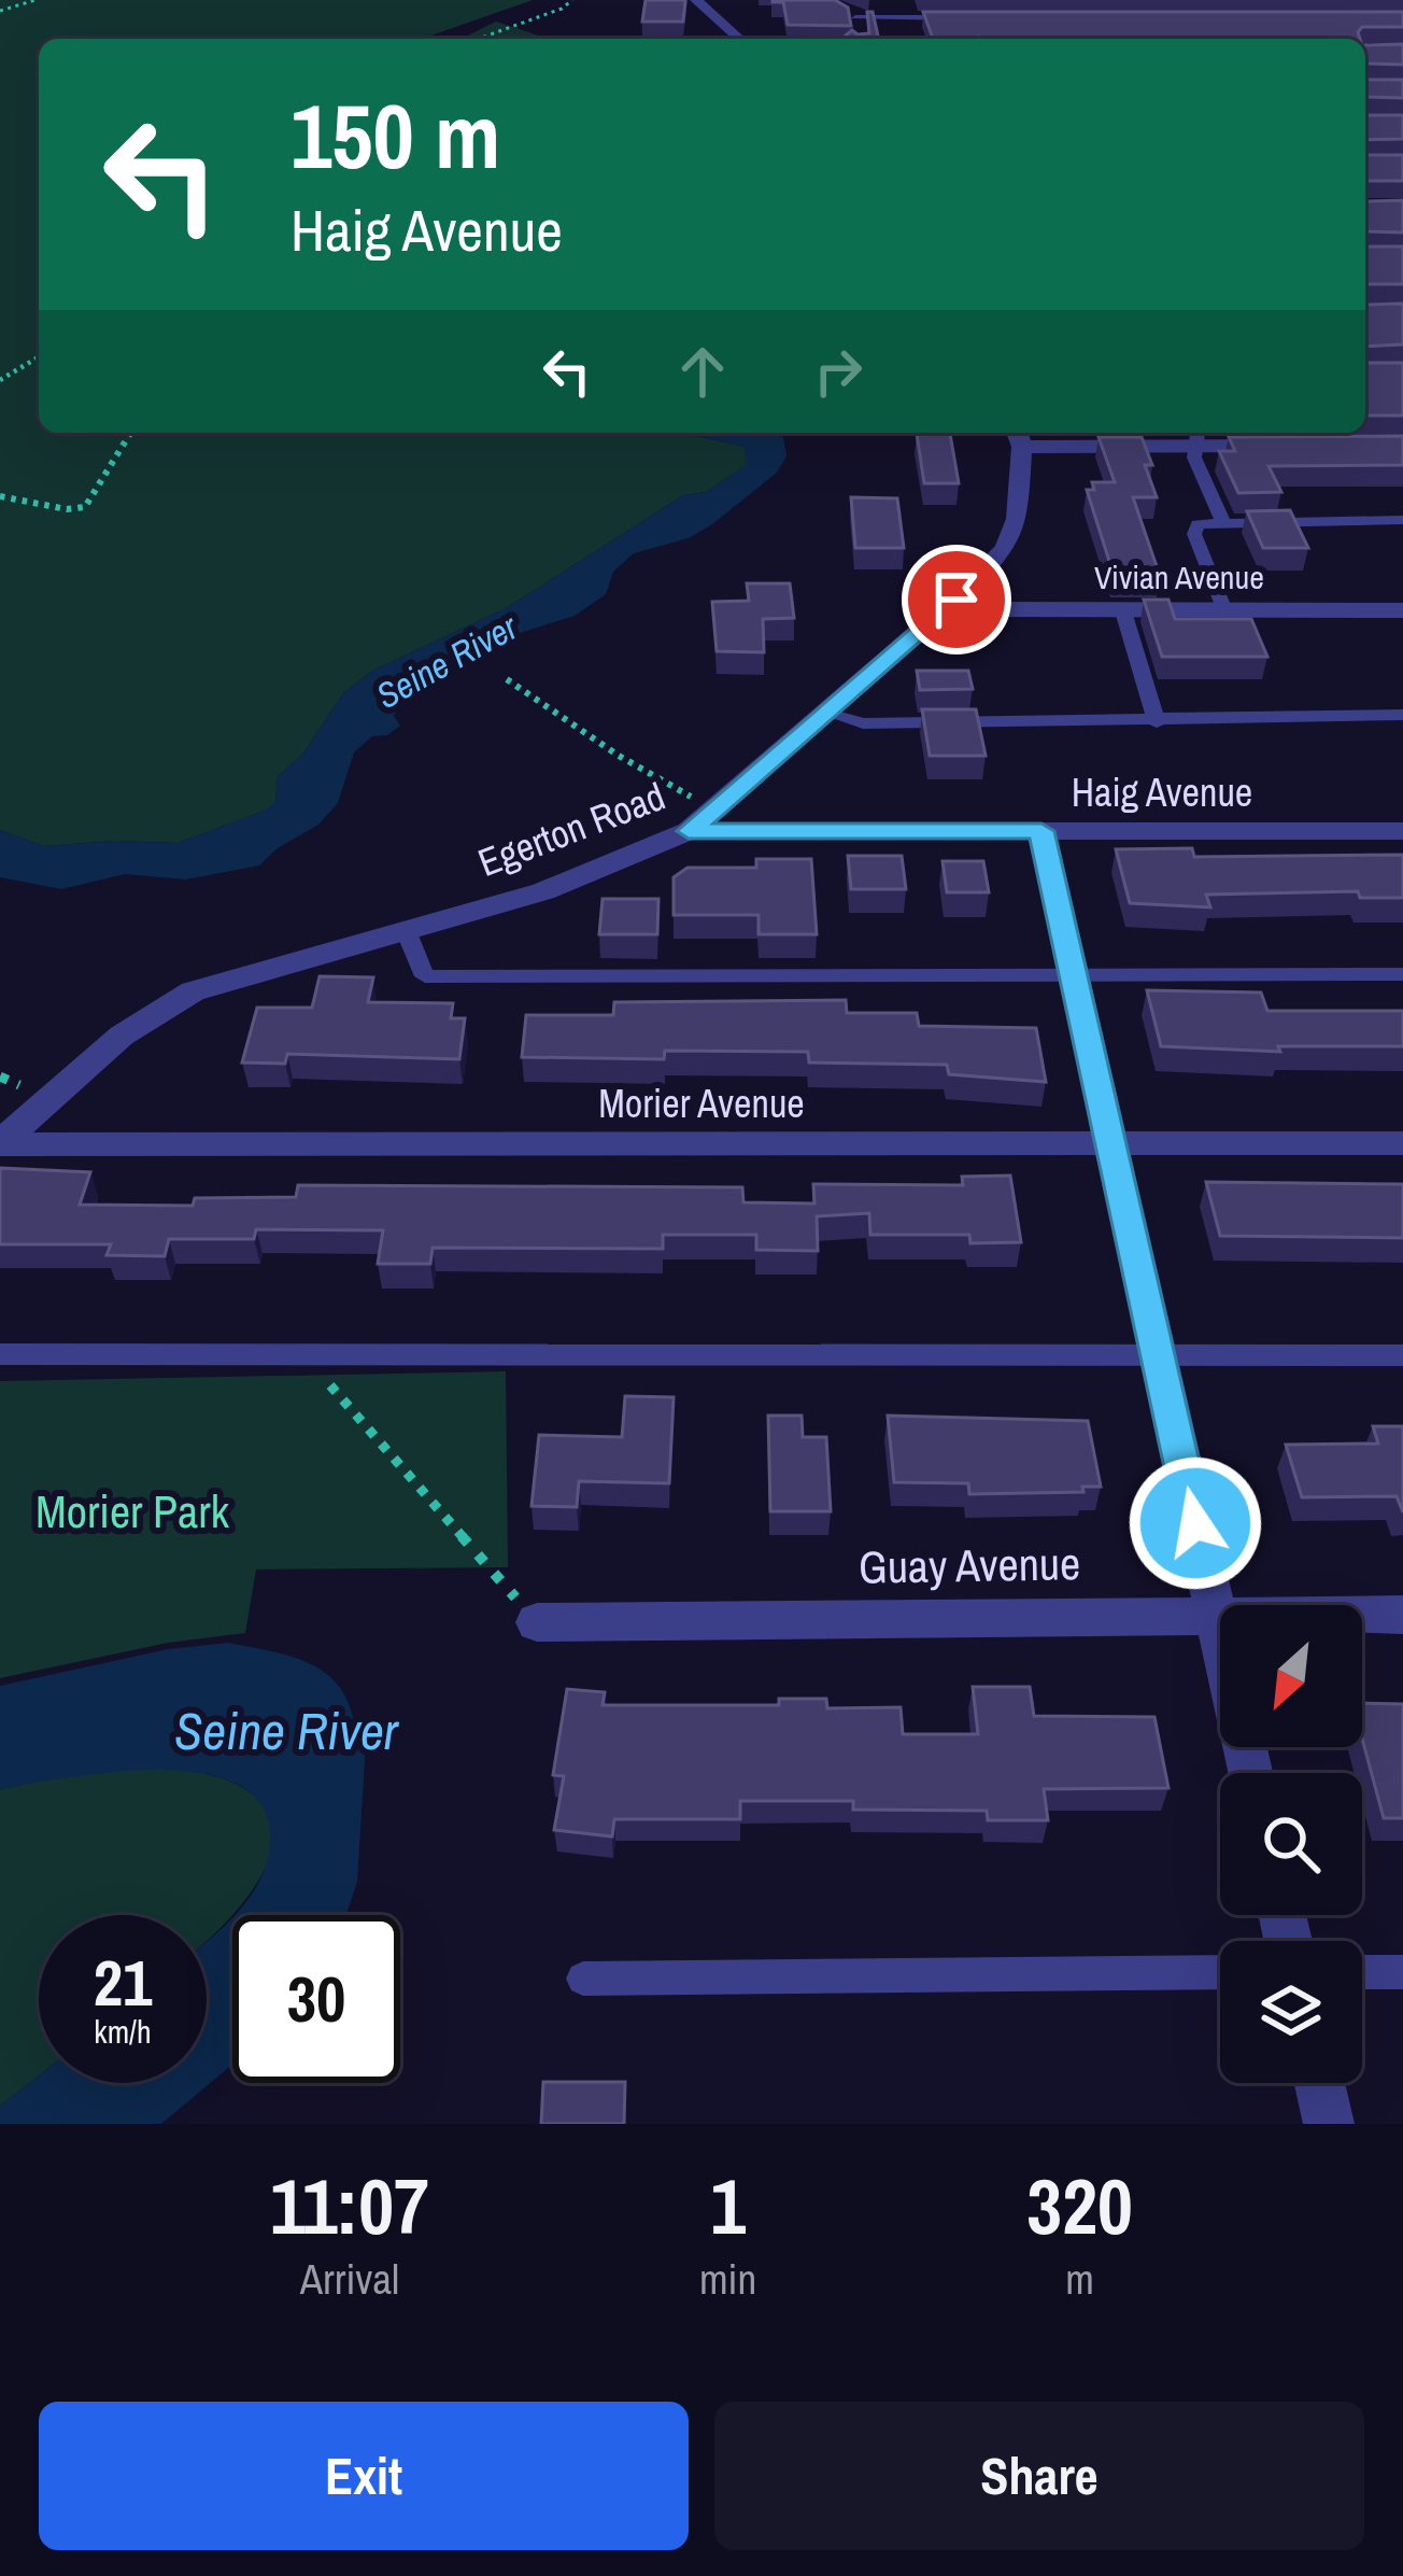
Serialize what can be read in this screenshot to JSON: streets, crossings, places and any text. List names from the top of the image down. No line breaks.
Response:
{"streets":{"street":["Vivian Avenue","Haig Avenue","Egerton Road","Morier Avenue","Guay Avenue"]},"crossings":[["Vivian Avenue","Egerton Road"],["Haig Avenue","Egerton Road"],["Egerton Road","Morier Avenue"]],"water":["Seine River"],"parks":["Morier Park"],"north":"bottom left","page":{"turn":["150 m","Haig Avenue"],"speed":"21 km/h","limit":"30","eta":["11:07","Arrival","1","min","320","m"],"buttons":["Exit","Share"]}}
